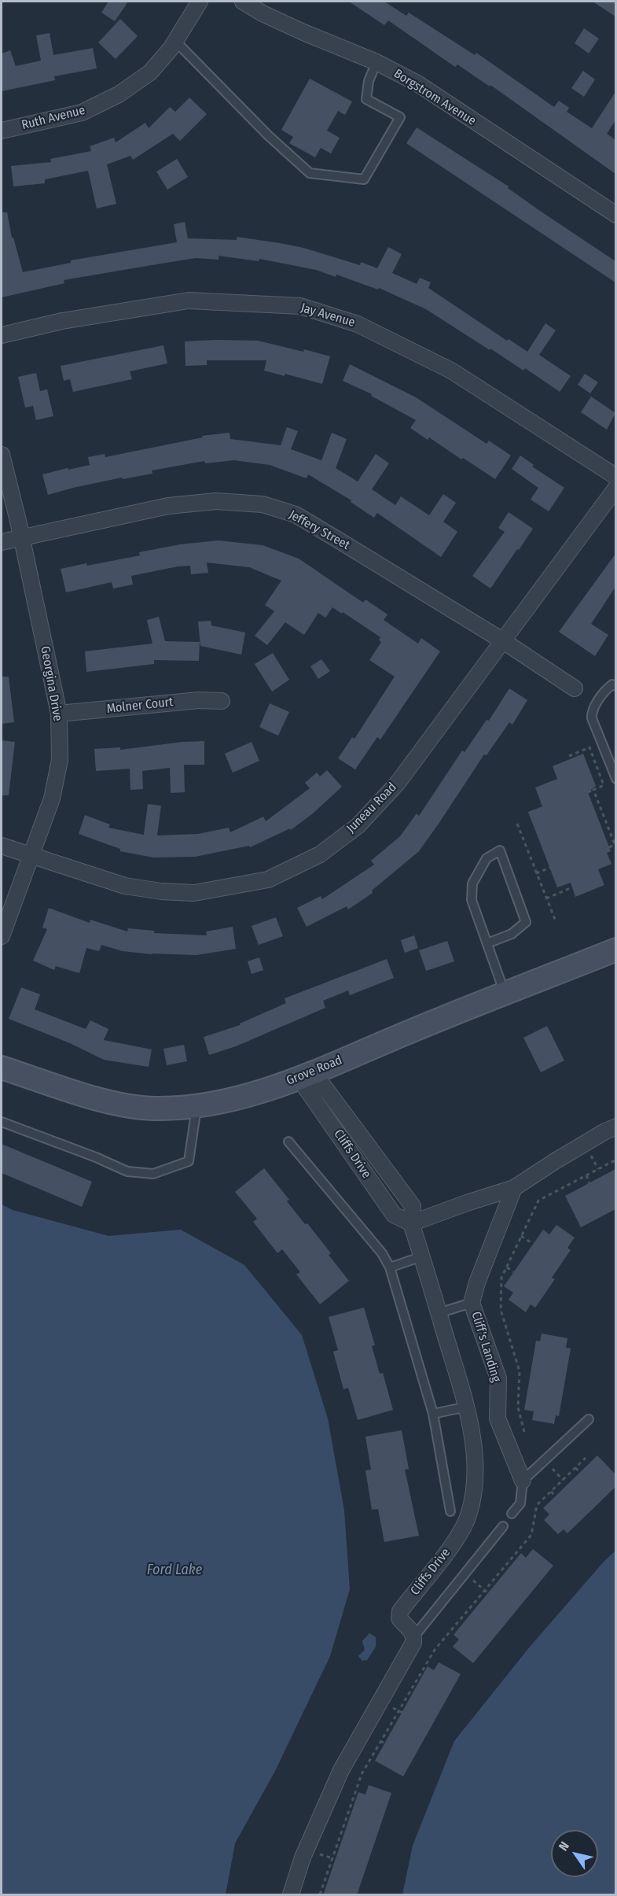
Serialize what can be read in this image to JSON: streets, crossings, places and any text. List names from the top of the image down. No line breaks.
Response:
{"streets":{"main road":["Grove Road"],"street":["Borgstrom Avenue","Ruth Avenue","Jay Avenue","Jeffery Street","Georgina Drive","Molner Court","Juneau Road","Cliffs Drive","Cliff's Landing"]},"crossings":[["Jeffery Street","Georgina Drive"],["Jeffery Street","Juneau Road"],["Georgina Drive","Molner Court"],["Georgina Drive","Juneau Road"],["Grove Road","Cliffs Drive"]],"water":["Ford Lake"],"north":"top left"}
